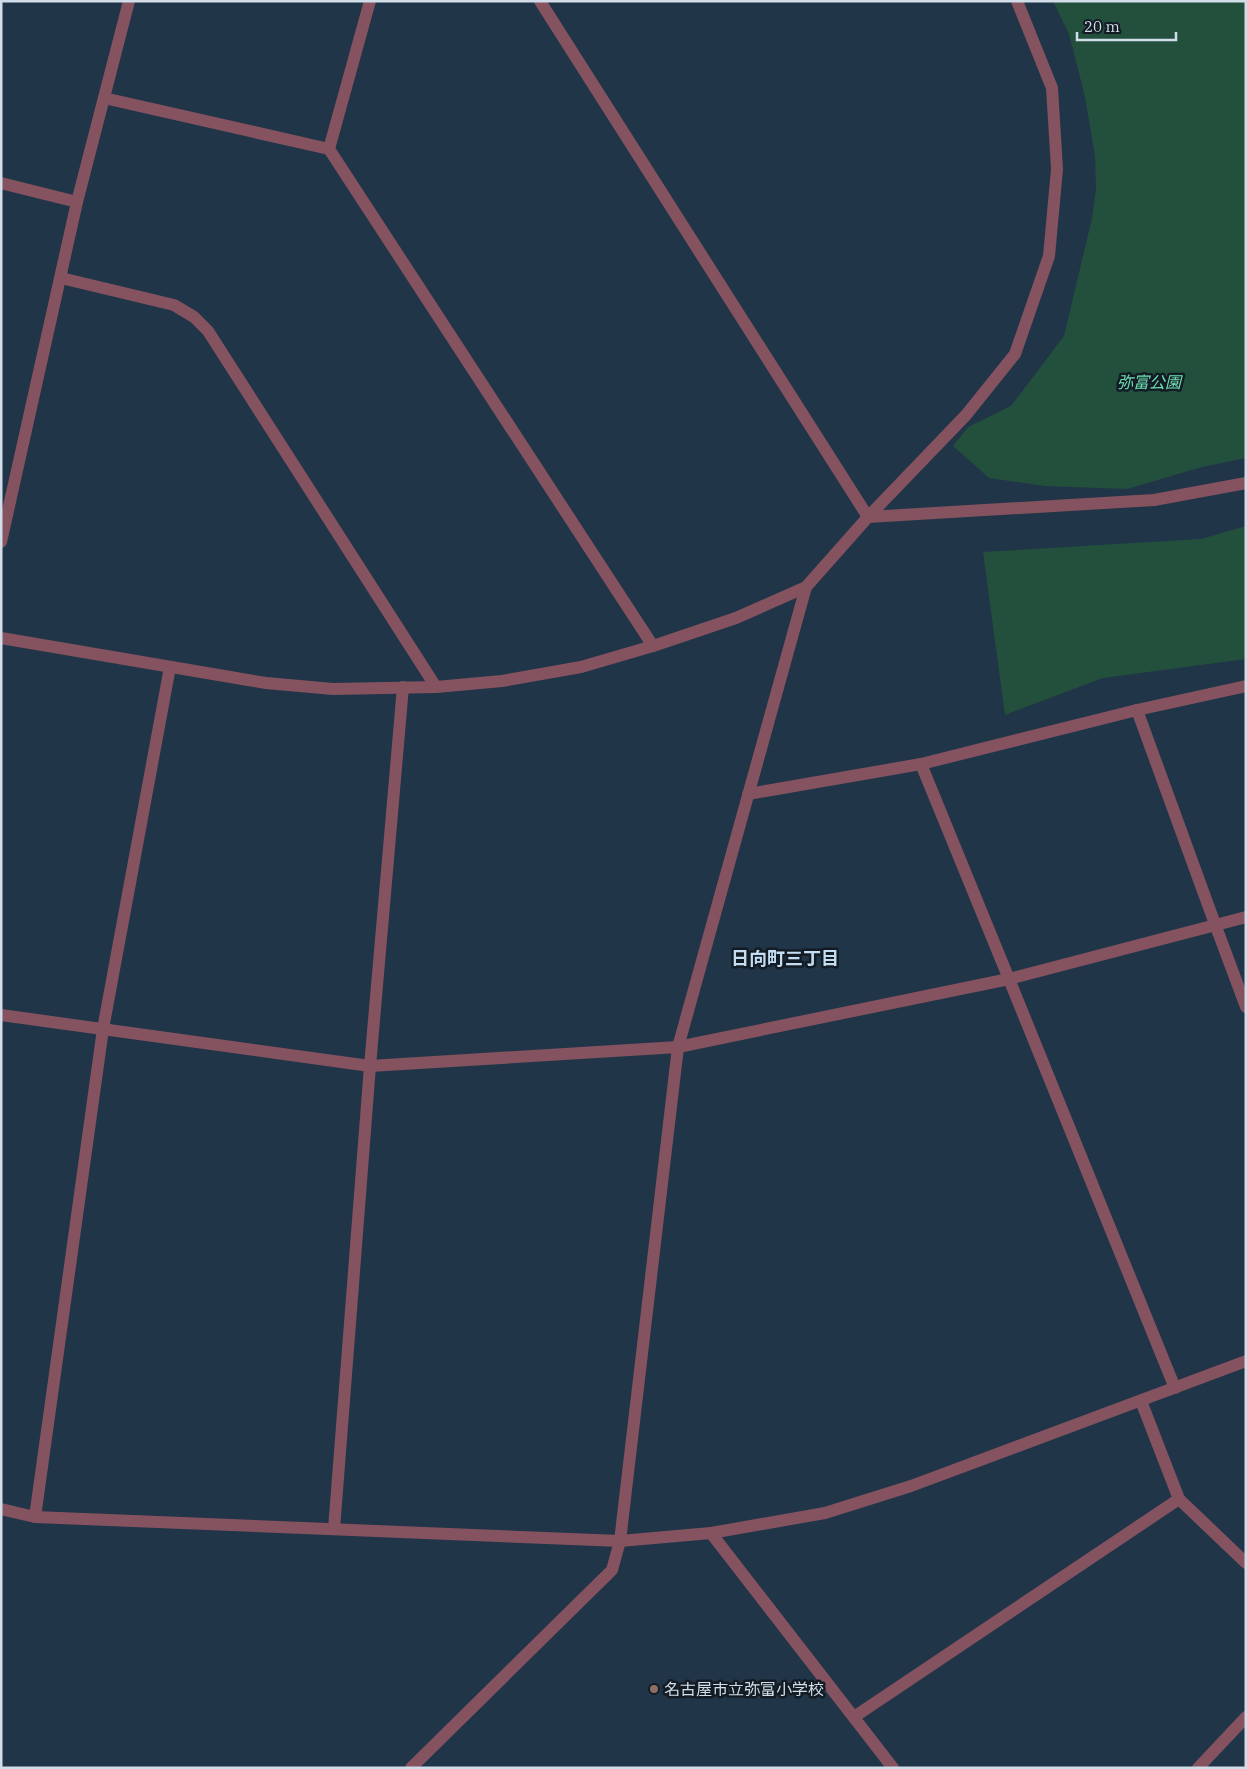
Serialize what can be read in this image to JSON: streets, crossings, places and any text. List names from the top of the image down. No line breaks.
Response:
{"districts":["日向町三丁目"],"parks":["弥富公園"],"places":["名古屋市立弥富小学校"],"scale_bar":"20 m"}
